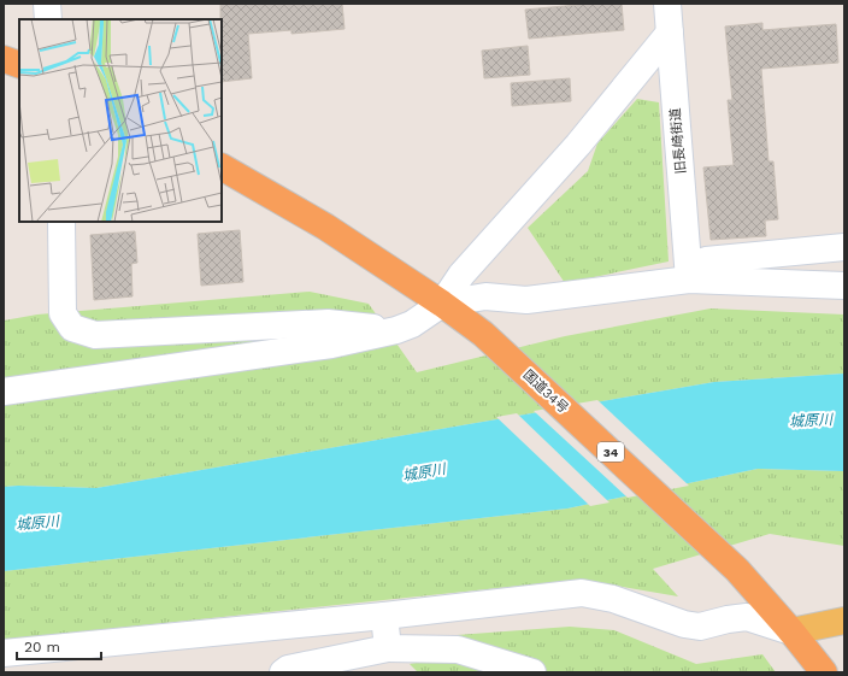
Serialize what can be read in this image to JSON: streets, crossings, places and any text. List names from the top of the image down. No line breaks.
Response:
{"streets":{"highway":["国道34号","34"],"street":["旧長崎街道"]},"water":["城原川"],"scale_bar":"20 m"}
